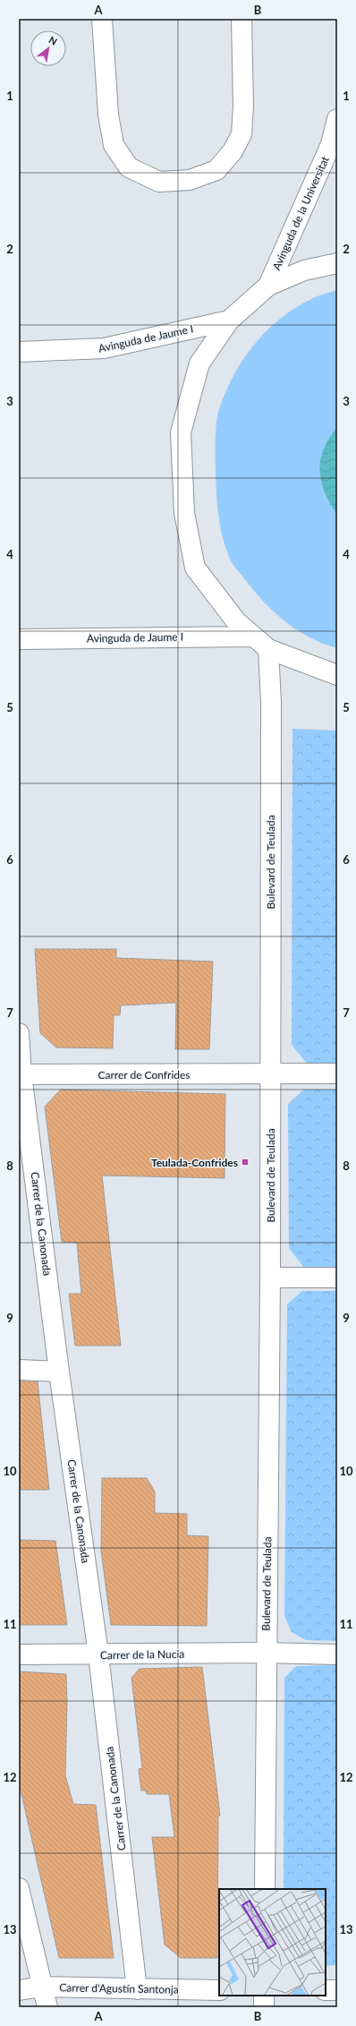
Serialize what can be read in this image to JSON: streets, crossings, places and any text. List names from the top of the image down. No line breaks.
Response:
{"streets":{"street":["Avinguda de la Universitat","Avinguda de Jaume I","Bulevard de Teulada","Carrer de Confrides","Carrer de la Canonada","Carrer de la Nucia","Carrer d'Agustín Santonja"]},"crossings":[["Bulevard de Teulada","Carrer de Confrides"],["Bulevard de Teulada","Carrer de la Nucia"],["Carrer de Confrides","Carrer de la Canonada"],["Carrer de la Canonada","Carrer de la Nucia"],["Carrer de la Canonada","Carrer d'Agustín Santonja"]],"places":{"transit":["Teulada-Confrides"]},"north":"top right","grid":{"columns":["A","B"],"rows":["1","2","3","4","5","6","7","8","9","10","11","12","13"]}}
